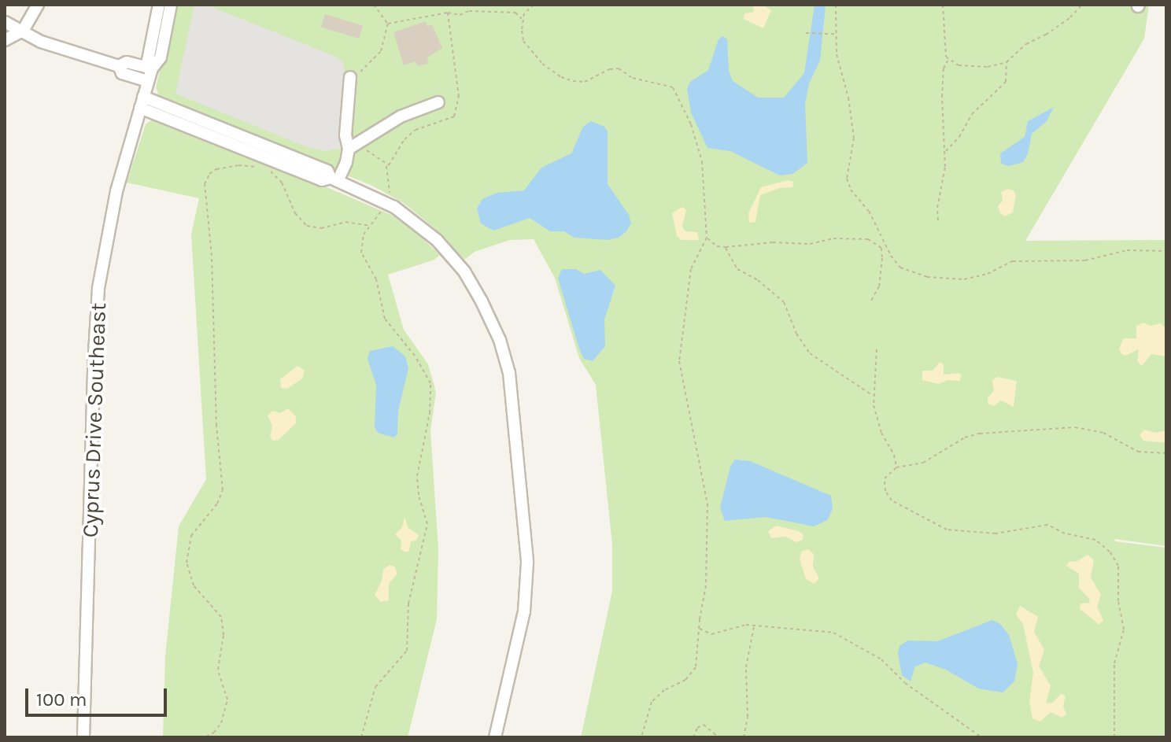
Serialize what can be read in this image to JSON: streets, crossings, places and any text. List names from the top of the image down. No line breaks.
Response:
{"streets":{"street":["Cyprus Drive Southeast"]},"scale_bar":"100 m"}
